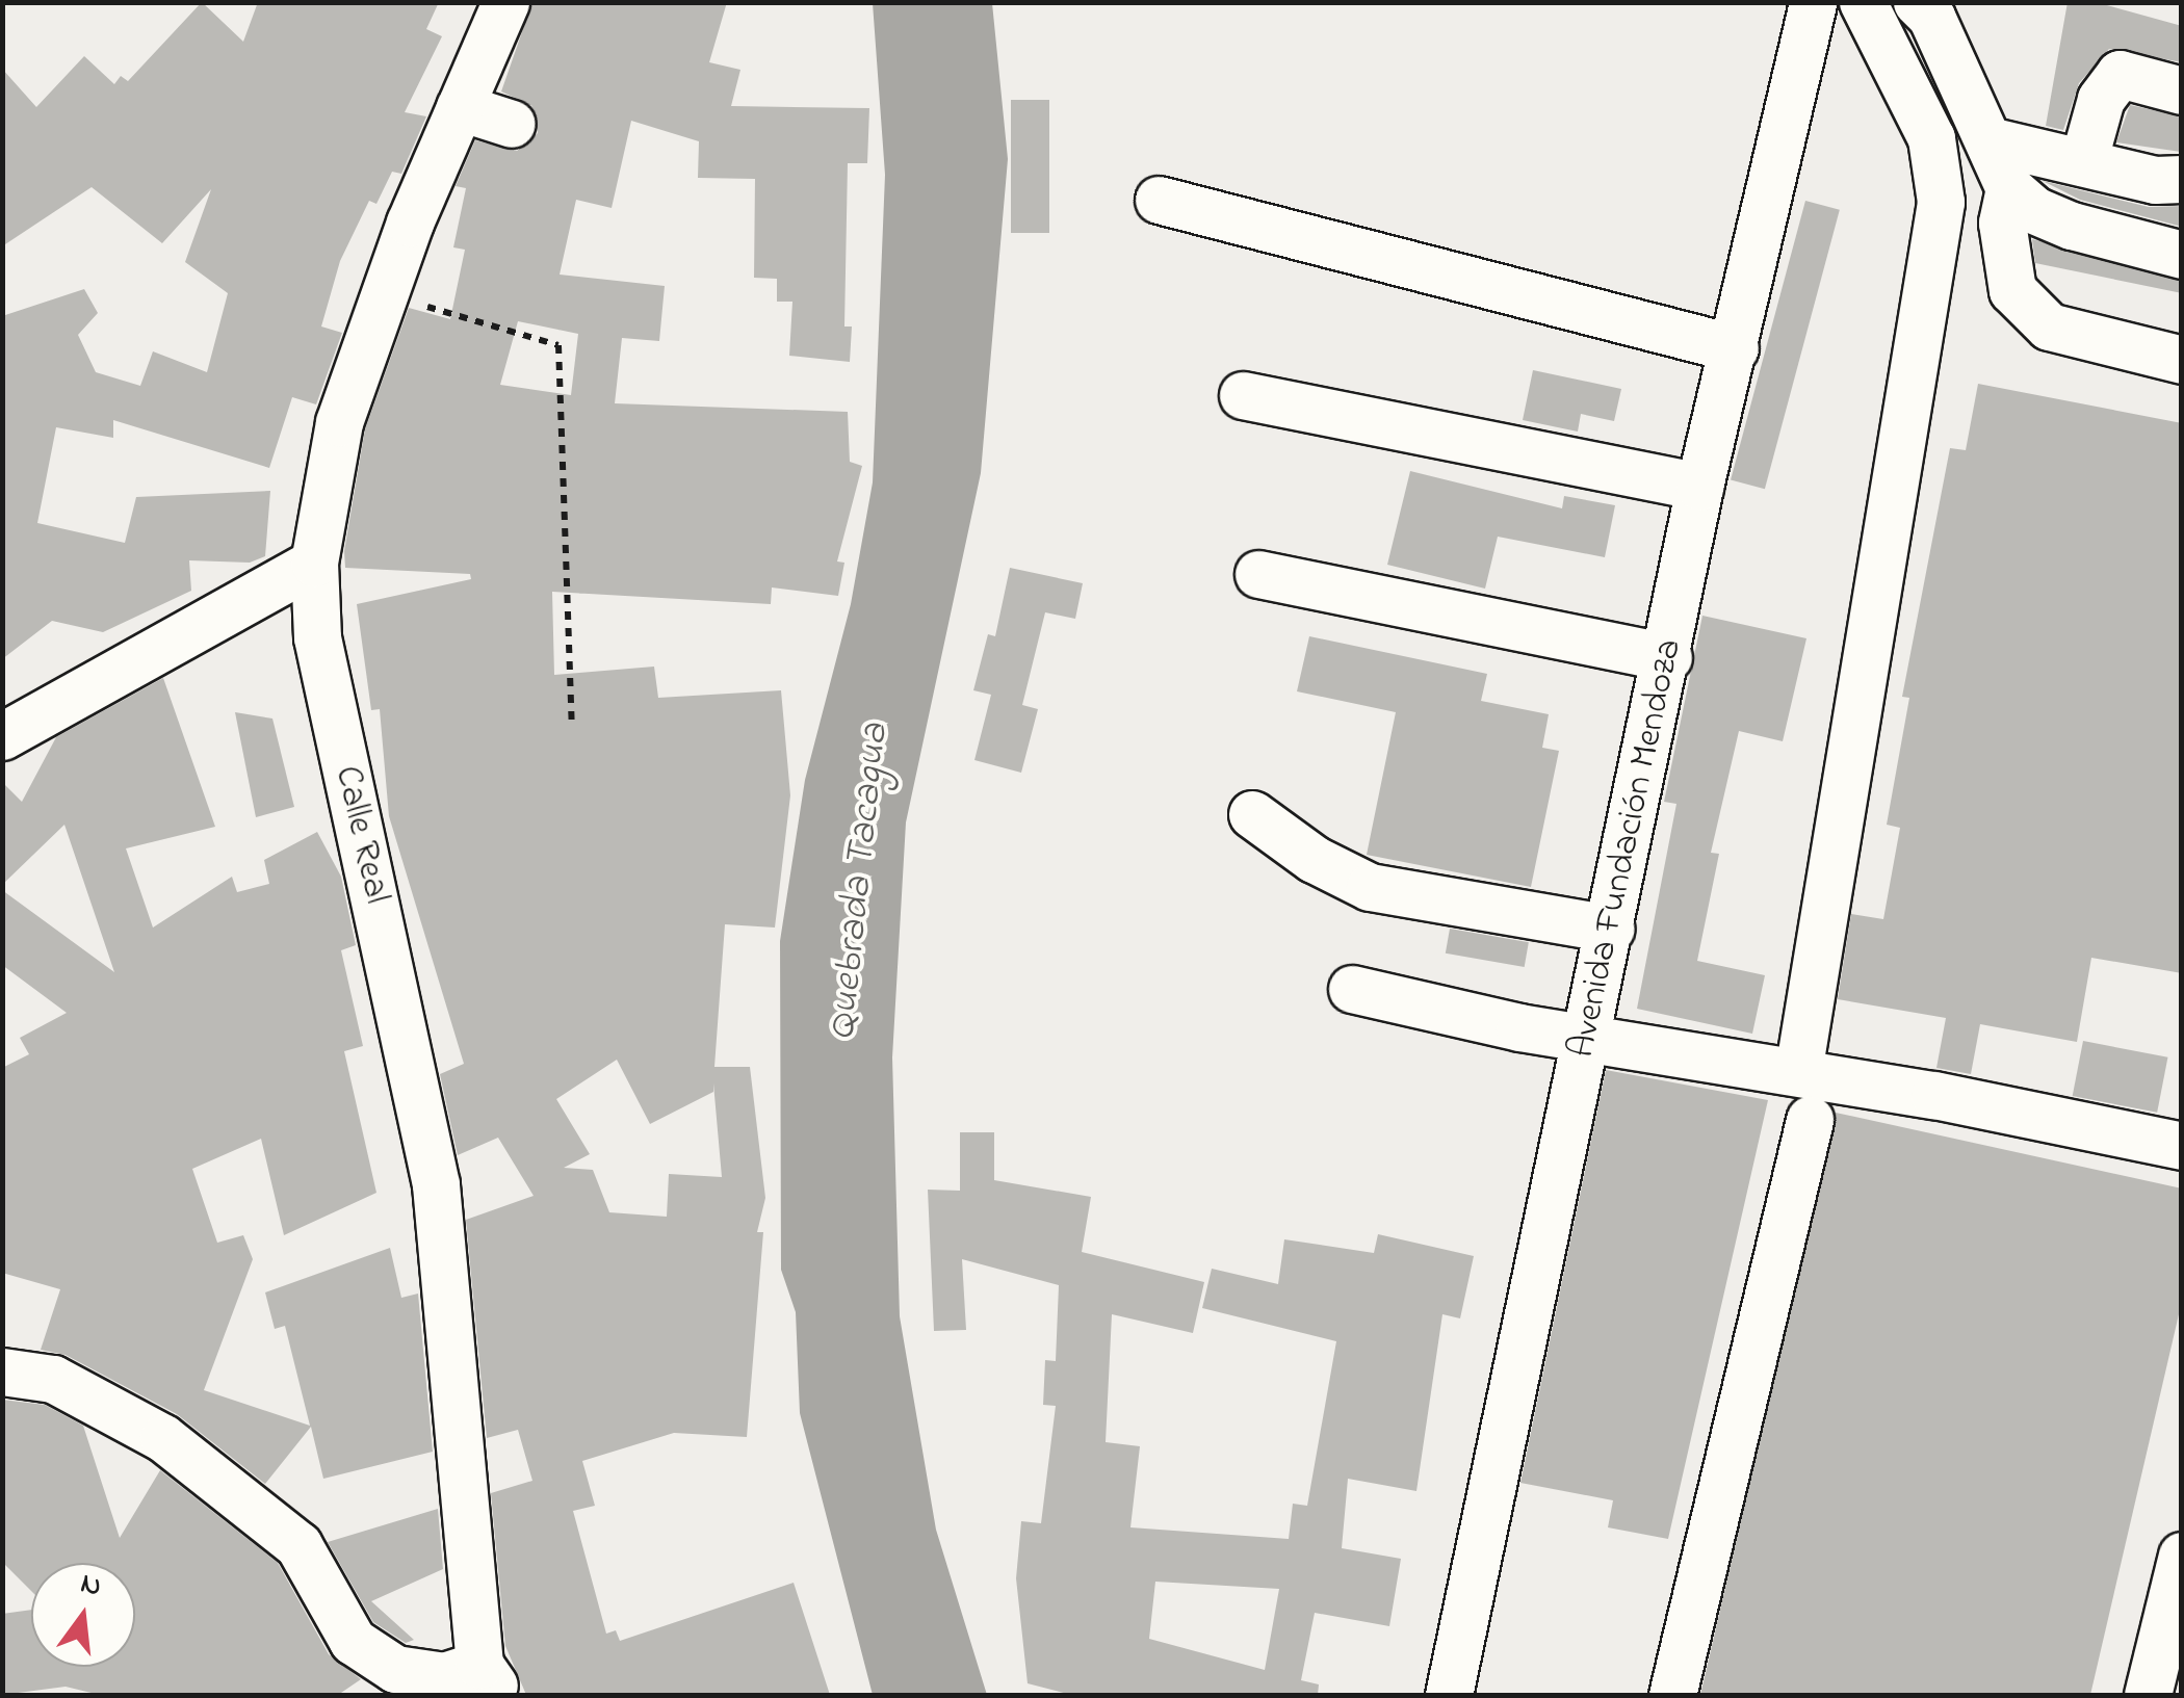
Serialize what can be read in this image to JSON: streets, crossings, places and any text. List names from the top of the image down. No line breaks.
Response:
{"streets":{"street":["Calle Real","Avenida Fundación Mendoza"]},"water":["Quebrada Tacagua"],"north":"top"}
